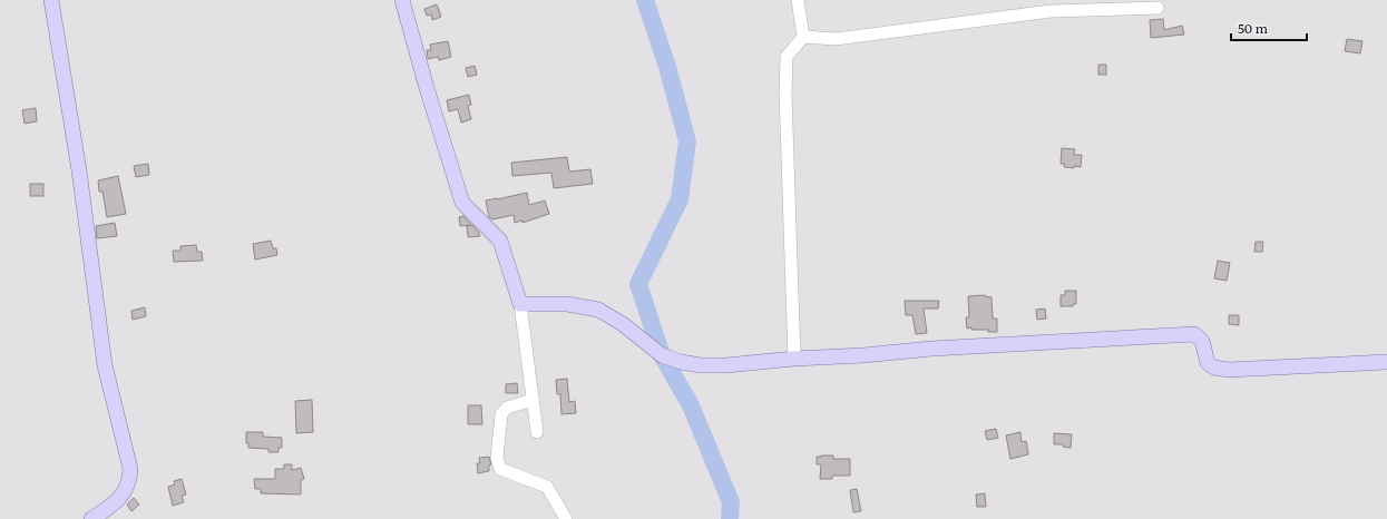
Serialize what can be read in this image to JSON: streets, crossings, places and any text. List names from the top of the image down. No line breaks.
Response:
{"scale_bar":"50 m"}
